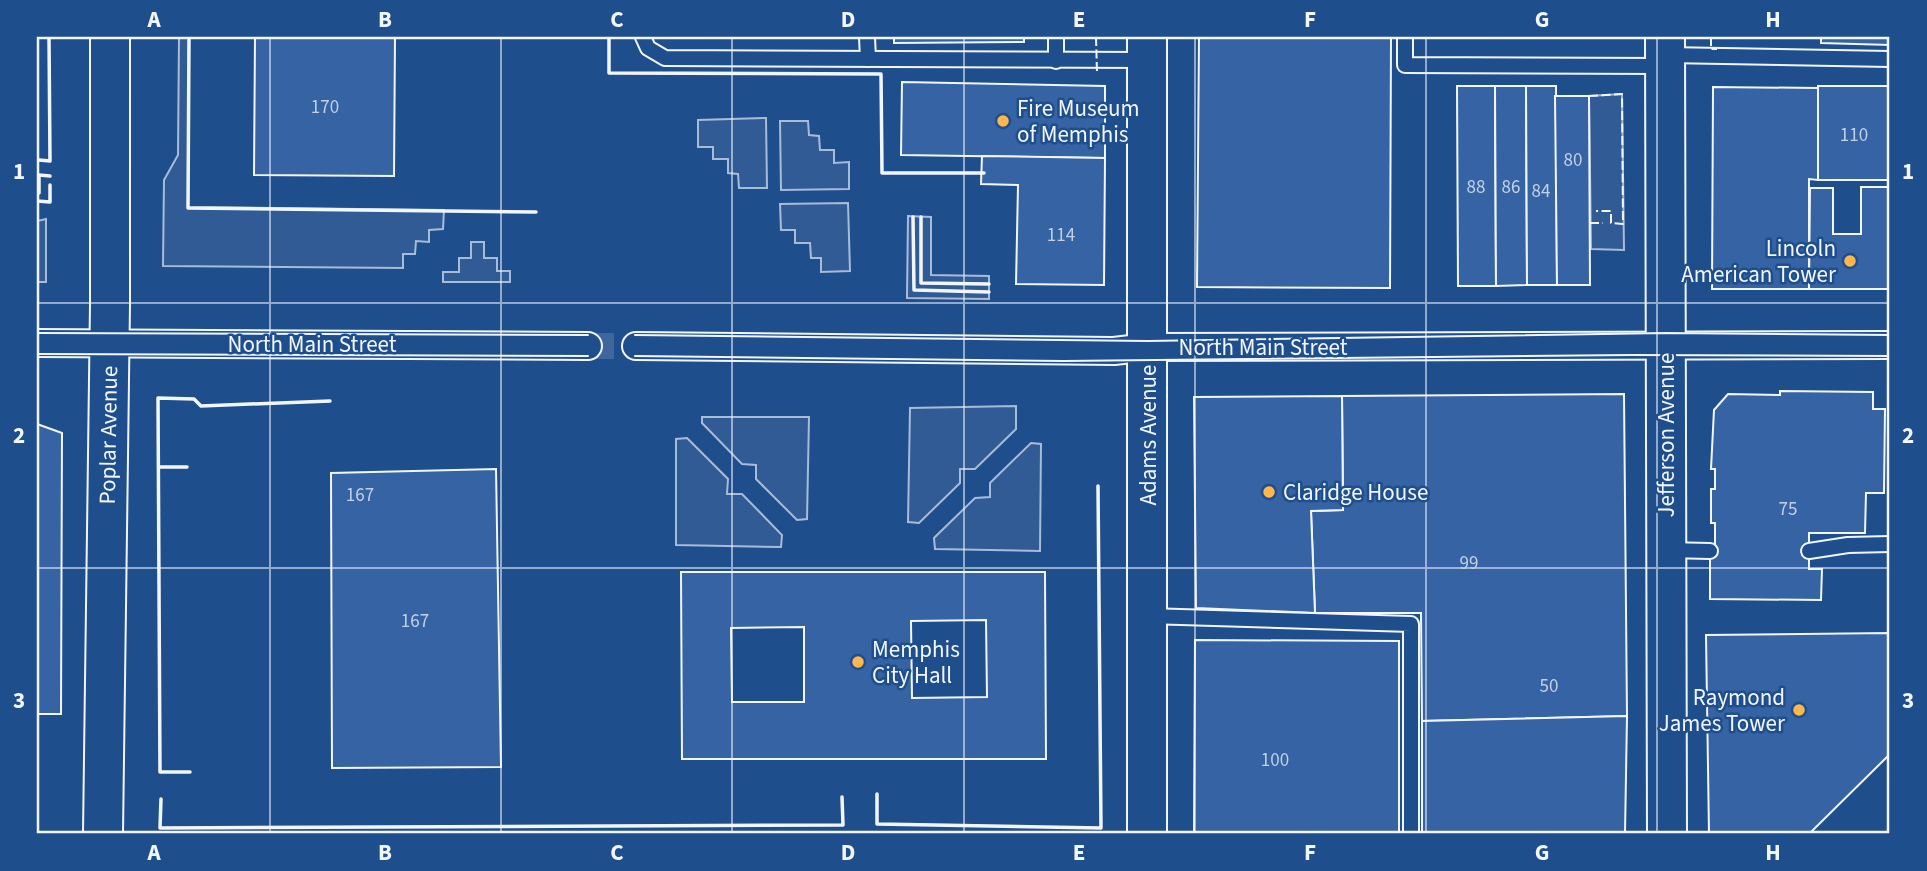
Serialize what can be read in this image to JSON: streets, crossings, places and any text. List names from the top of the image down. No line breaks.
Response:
{"streets":{"street":["North Main Street","Poplar Avenue","Adams Avenue","Jefferson Avenue"]},"crossings":[["North Main Street","Poplar Avenue"],["North Main Street","Adams Avenue"],["North Main Street","Jefferson Avenue"]],"places":["Fire Museum of Memphis","Lincoln American Tower","Claridge House","Memphis City Hall","Raymond James Tower"],"house_numbers":["170","110","80","88","86","84","114","167","75","99","167","50","100"],"grid":{"columns":["A","B","C","D","E","F","G","H"],"rows":["1","2","3"]}}
